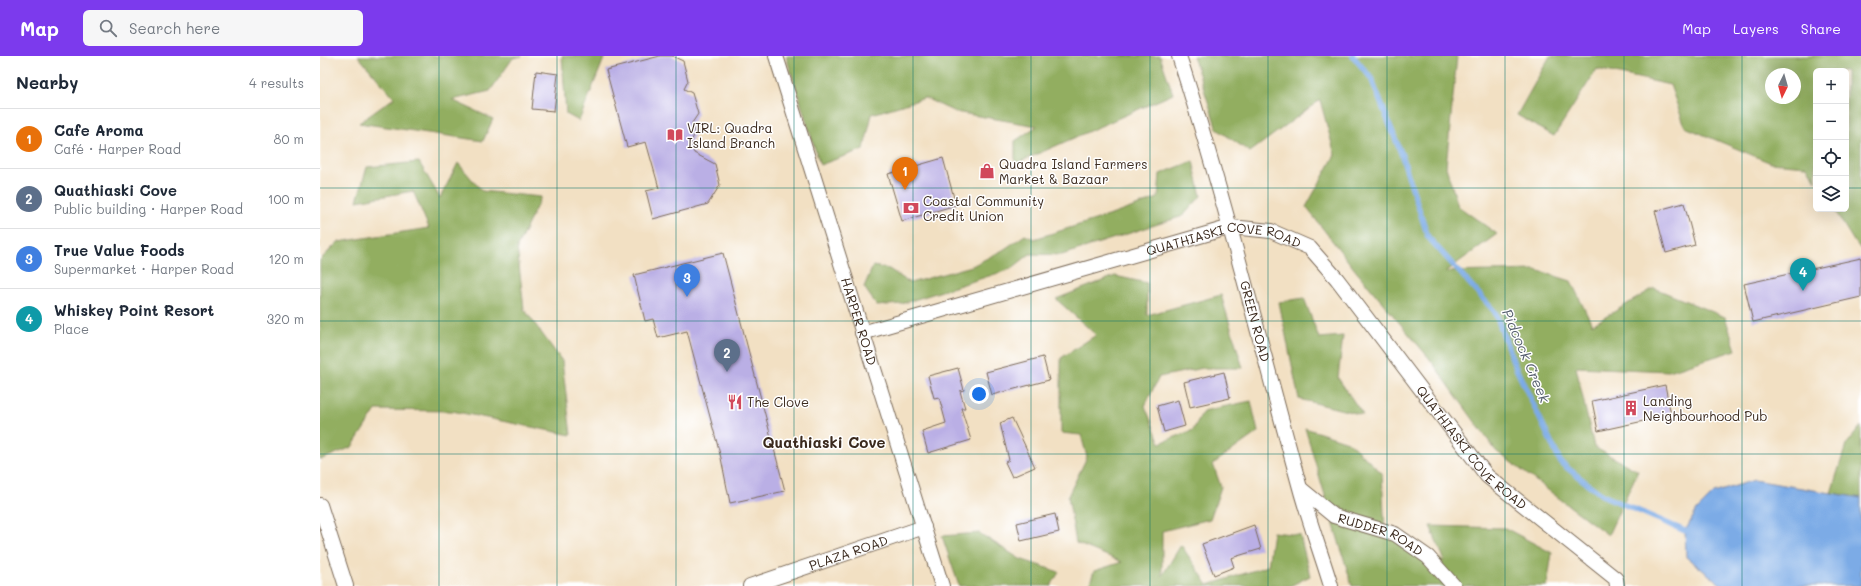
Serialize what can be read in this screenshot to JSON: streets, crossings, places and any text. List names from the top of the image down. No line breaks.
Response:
{"streets":{"street":["QUATHIASKI COVE ROAD","HARPER ROAD","GREEN ROAD","RUDDER ROAD","PLAZA ROAD"]},"crossings":[["QUATHIASKI COVE ROAD","HARPER ROAD"],["QUATHIASKI COVE ROAD","GREEN ROAD"],["HARPER ROAD","PLAZA ROAD"],["GREEN ROAD","RUDDER ROAD"]],"districts":["Quathiaski Cove"],"water":["Pidcock Creek"],"places":{"library":["VIRL: Quadra Island Branch"],"shop":["Quadra Island Farmers Market & Bazaar"],"bank":["Coastal Community Credit Union"],"restaurant":["The Clove"],"building":["Landing Neighbourhood Pub"]},"north":"bottom","page":{"header":"Map","search":"Search here","nav":["Map","Layers","Share"],"heading":["Nearby","4 results"],"map_buttons":["+","−"],"list":[{"mark":"1","name":"Cafe Aroma","note":"Café · Harper Road","value":"80 m"},{"mark":"2","name":"Quathiaski Cove","note":"Public building · Harper Road","value":"100 m"},{"mark":"3","name":"True Value Foods","note":"Supermarket · Harper Road","value":"120 m"},{"mark":"4","name":"Whiskey Point Resort","note":"Place","value":"320 m"}],"pins":["1","4","3","2"]}}
